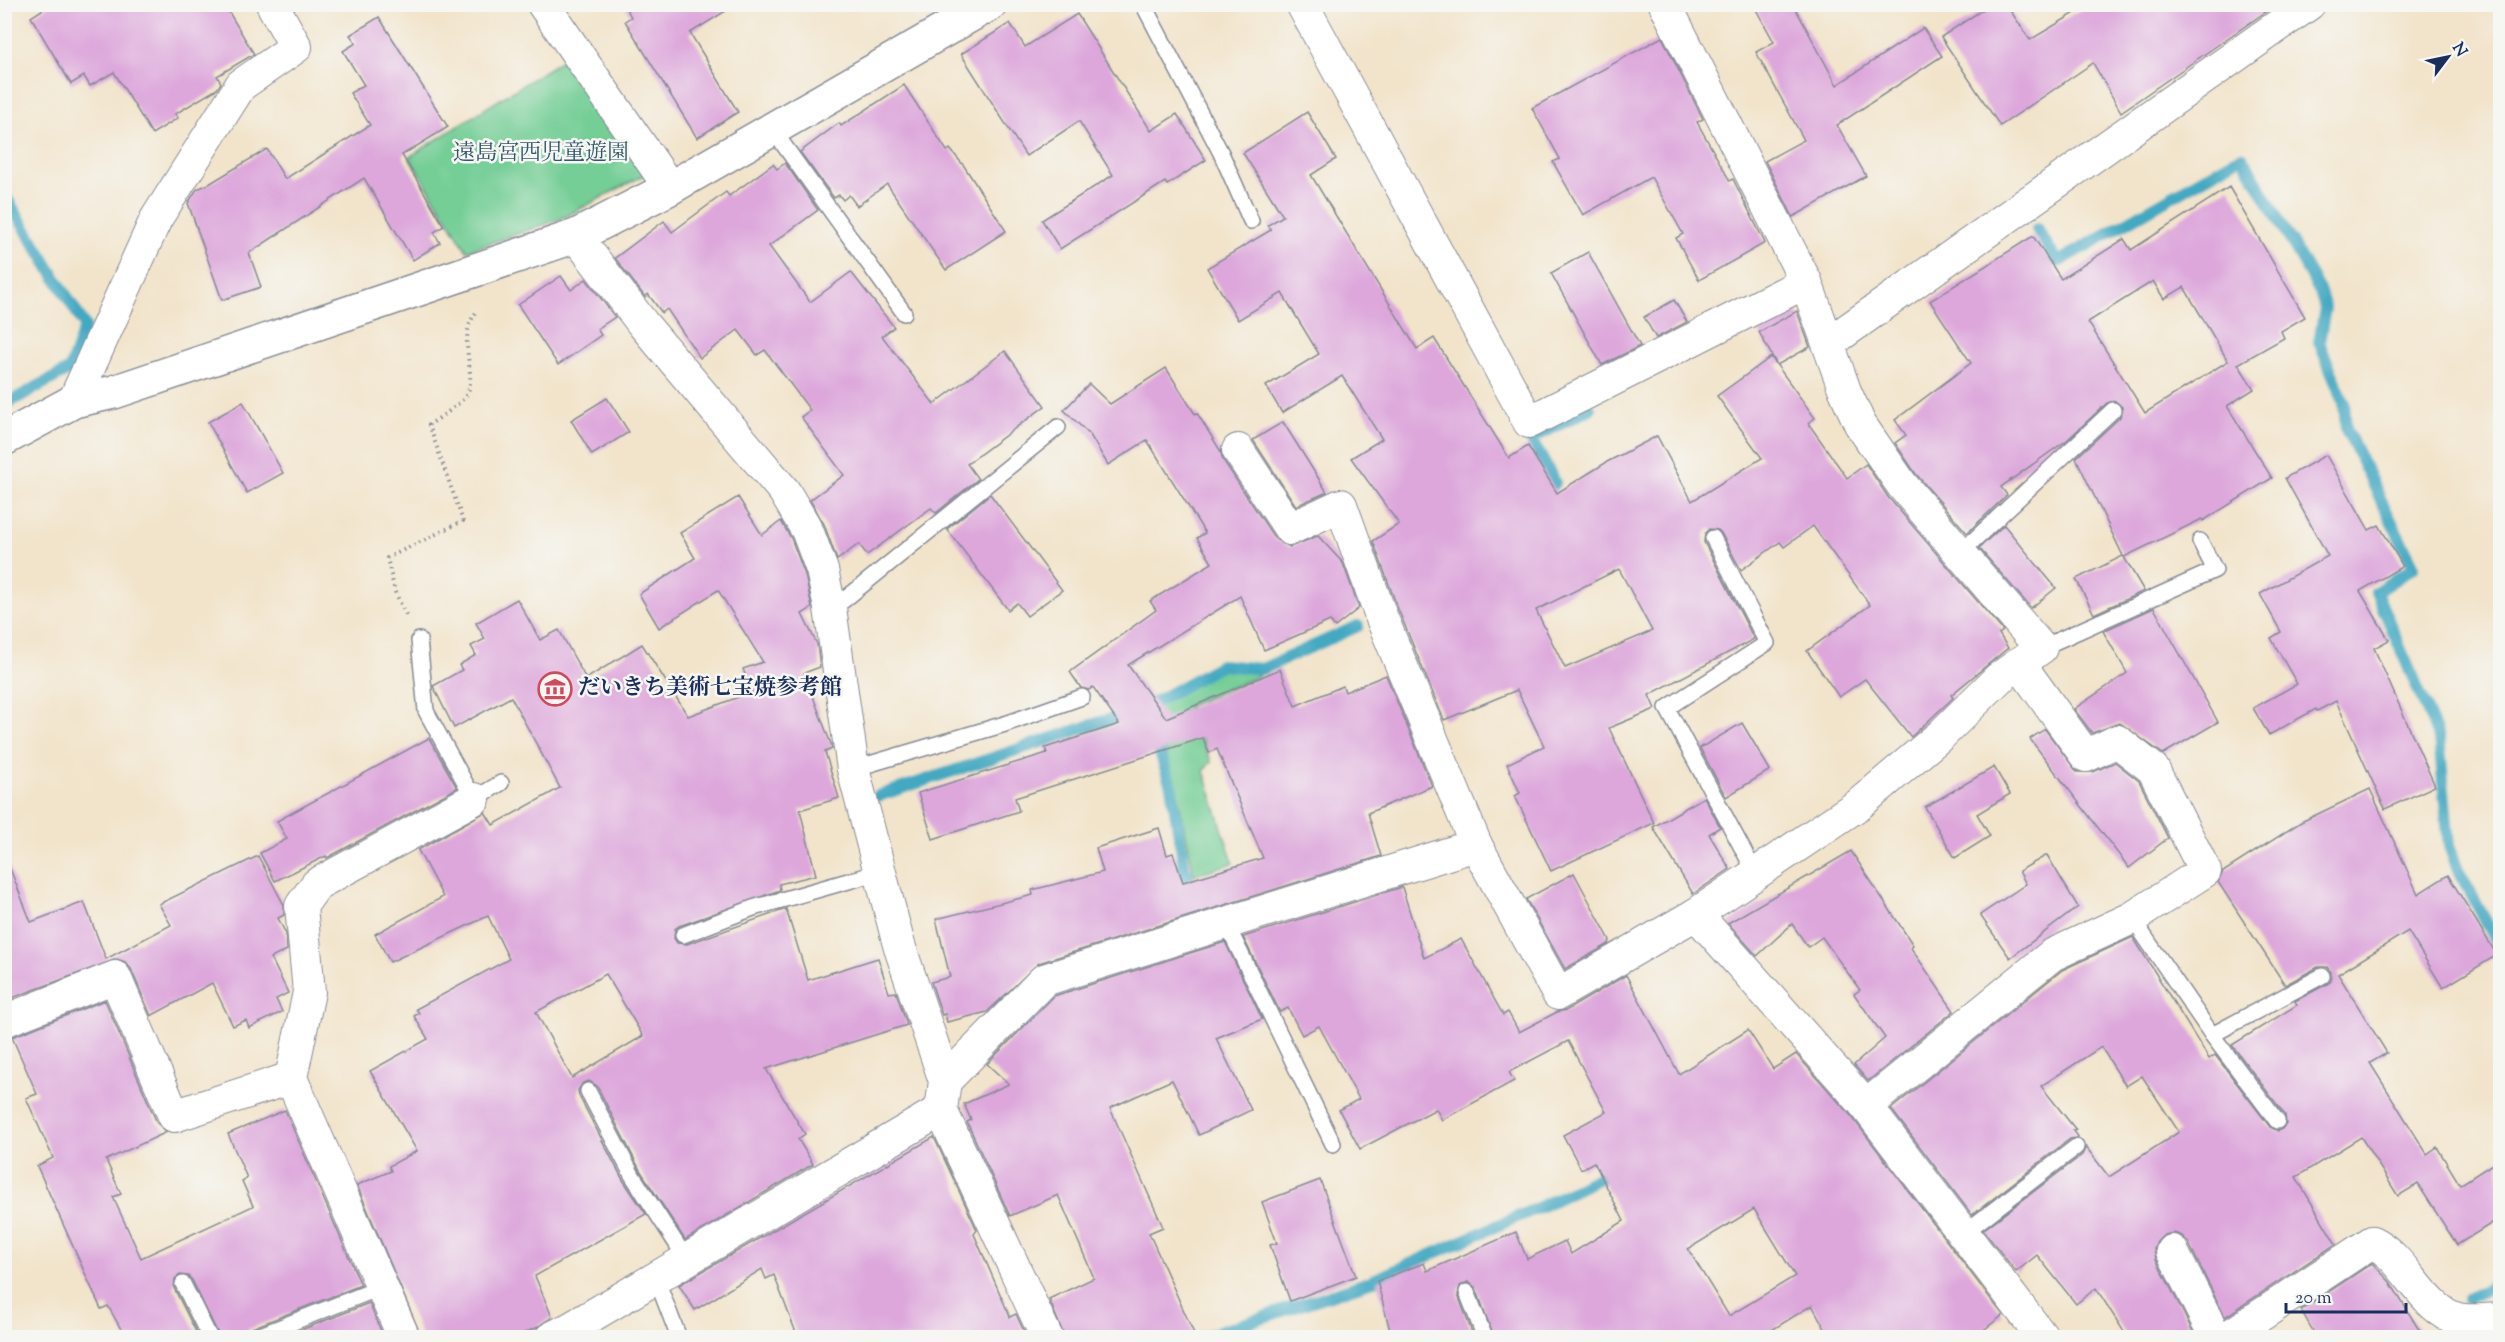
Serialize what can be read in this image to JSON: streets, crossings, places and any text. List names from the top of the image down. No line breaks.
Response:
{"parks":["遠島宮西児童遊園"],"places":{"museum":["だいきち美術七宝焼参考館"]},"scale_bar":"20 m","north":"top right"}
